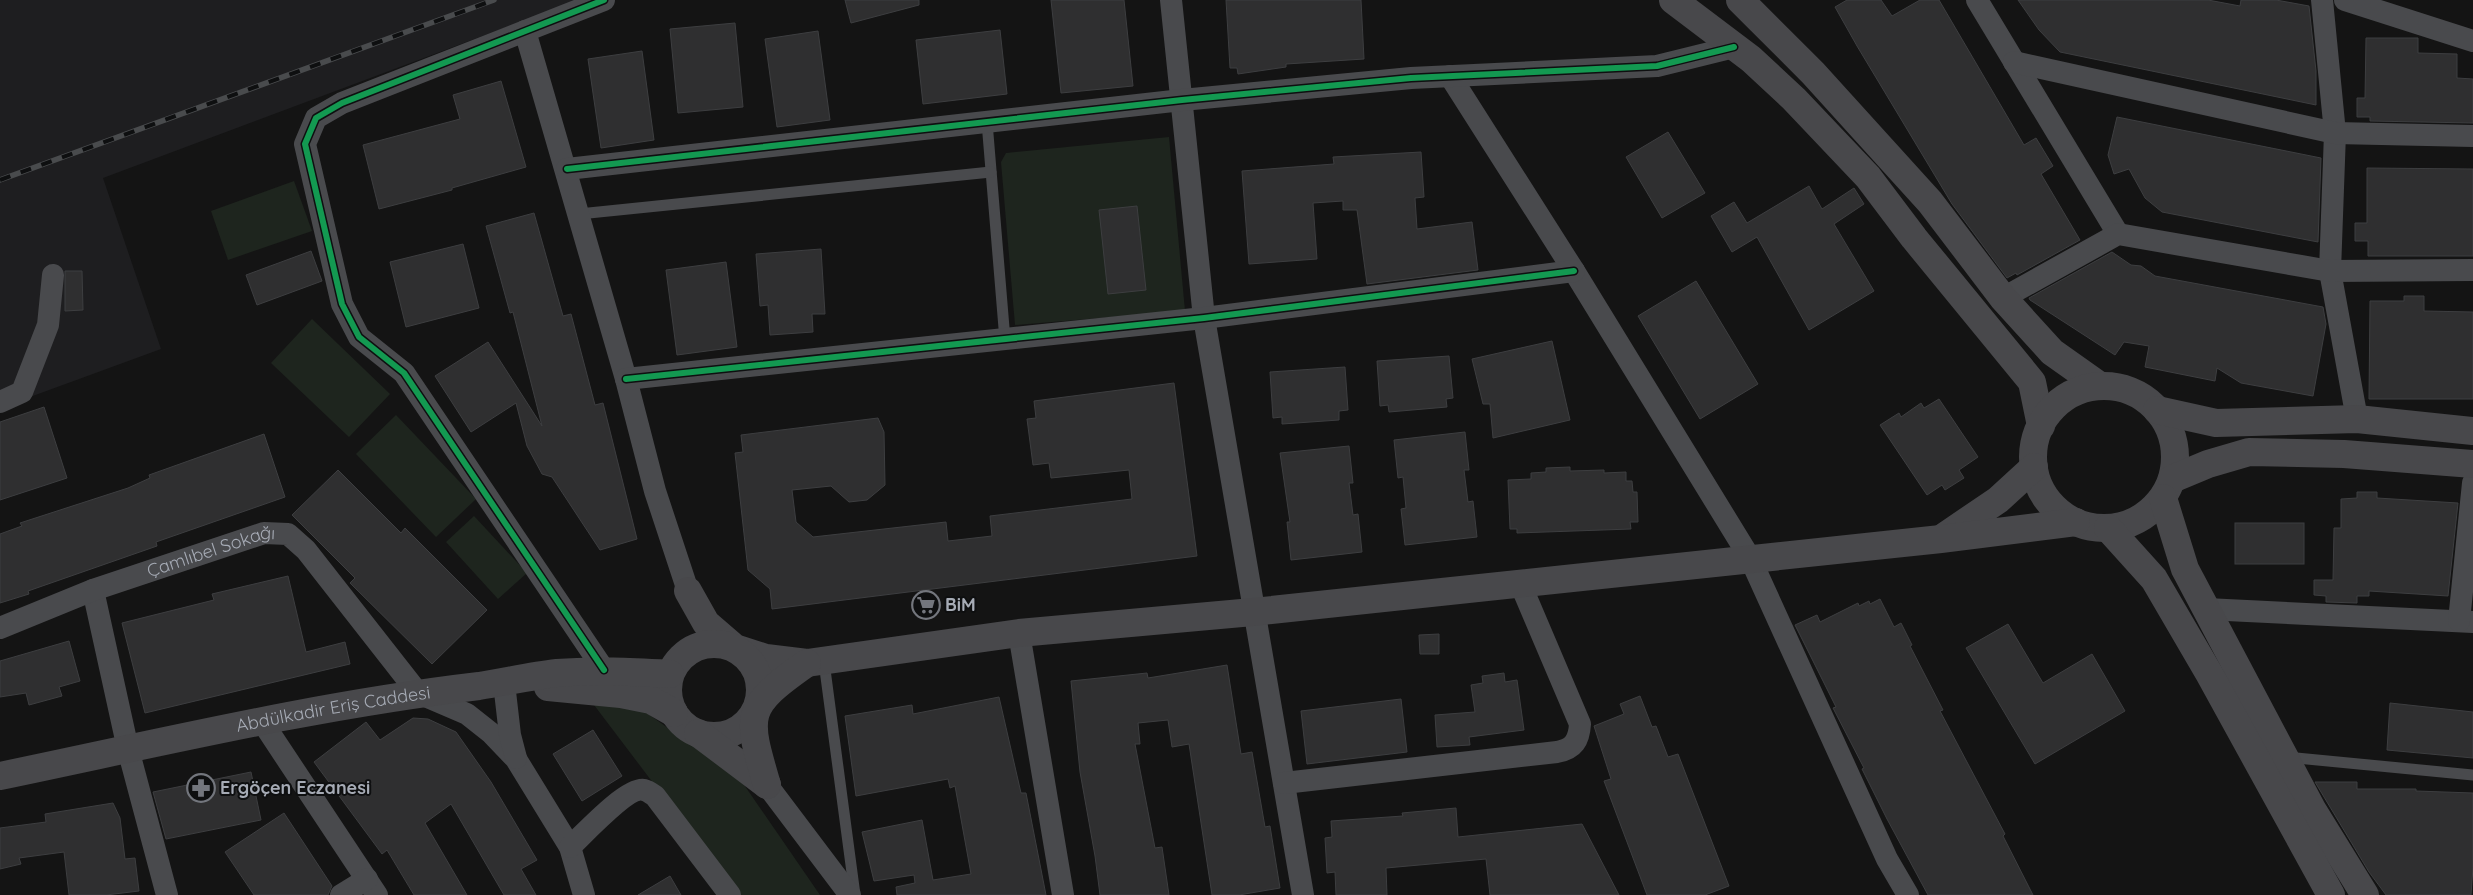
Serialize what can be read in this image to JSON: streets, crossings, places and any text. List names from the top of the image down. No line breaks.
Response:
{"streets":{"main road":["Abdülkadir Eriş Caddesi"],"street":["Çamlıbel Sokağı"]},"crossings":[["Çamlıbel Sokağı","Abdülkadir Eriş Caddesi"]],"places":{"supermarket":["BiM"],"pharmacy":["Ergöçen Eczanesi"]}}
